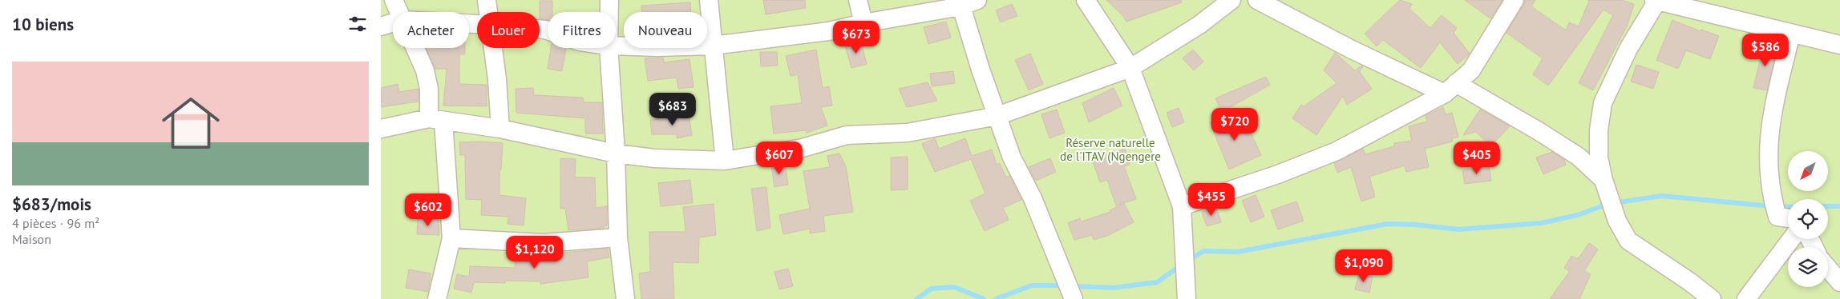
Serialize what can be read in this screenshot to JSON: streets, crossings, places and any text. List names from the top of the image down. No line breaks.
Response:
{"parks":["Réserve naturelle de l'ITAV (Ngengere"],"north":"bottom left","page":{"heading":"10 biens","chip":["Acheter","Louer","Filtres","Nouveau"],"price":["$673","$586","$683","$720","$607","$405","$455","$602","$1,120","$1,090"],"list":[{"name":"$683/mois","note":"4 pièces · 96 m² · Maison"}]}}
